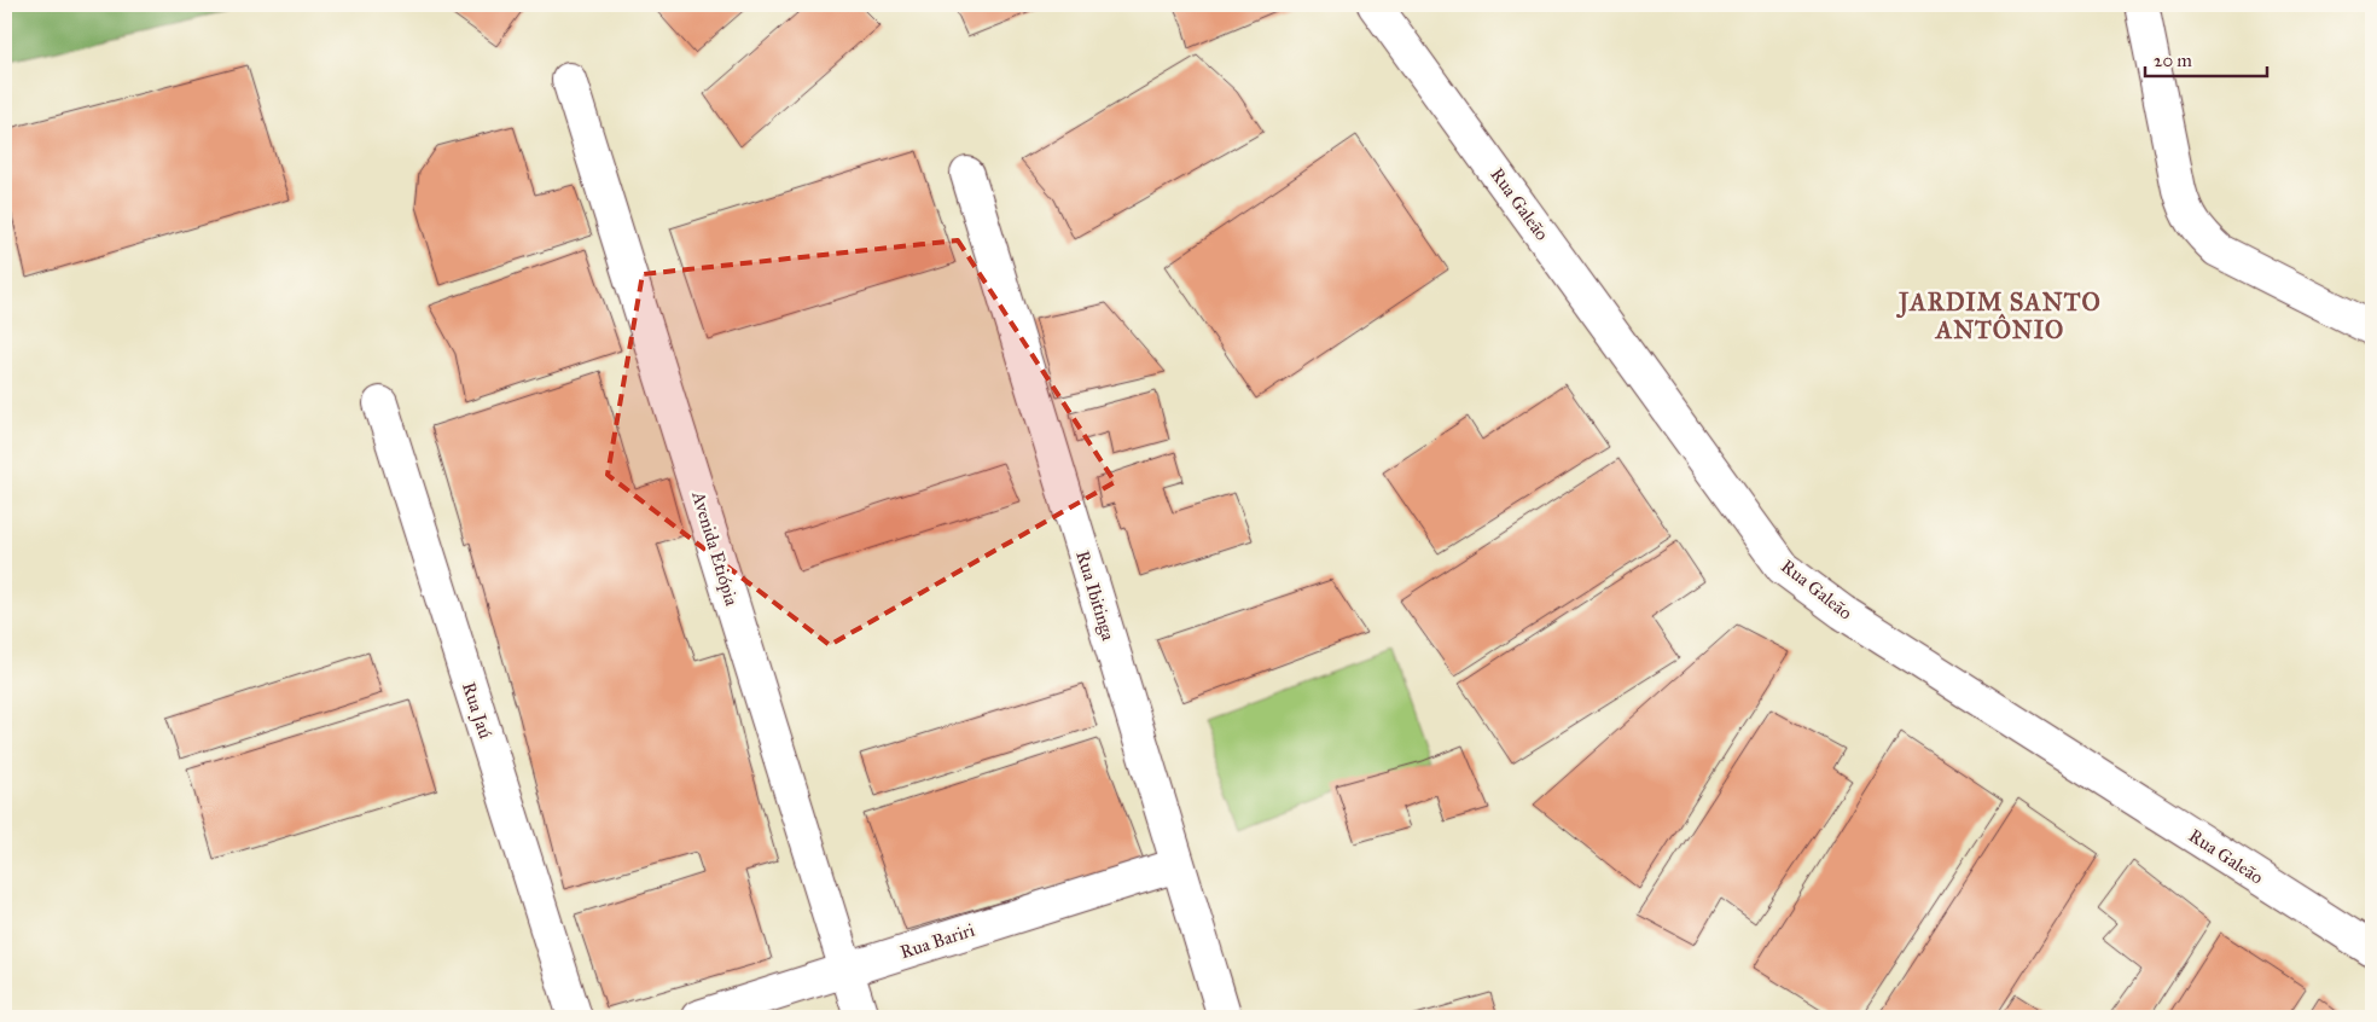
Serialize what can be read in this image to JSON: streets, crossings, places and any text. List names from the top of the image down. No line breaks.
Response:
{"streets":{"street":["Rua Galeão","Avenida Etiópia","Rua Ibitinga","Rua Jaú","Rua Bariri"]},"crossings":[["Avenida Etiópia","Rua Bariri"],["Rua Ibitinga","Rua Bariri"]],"districts":["JARDIM SANTO ANTÔNIO"],"scale_bar":"20 m"}
